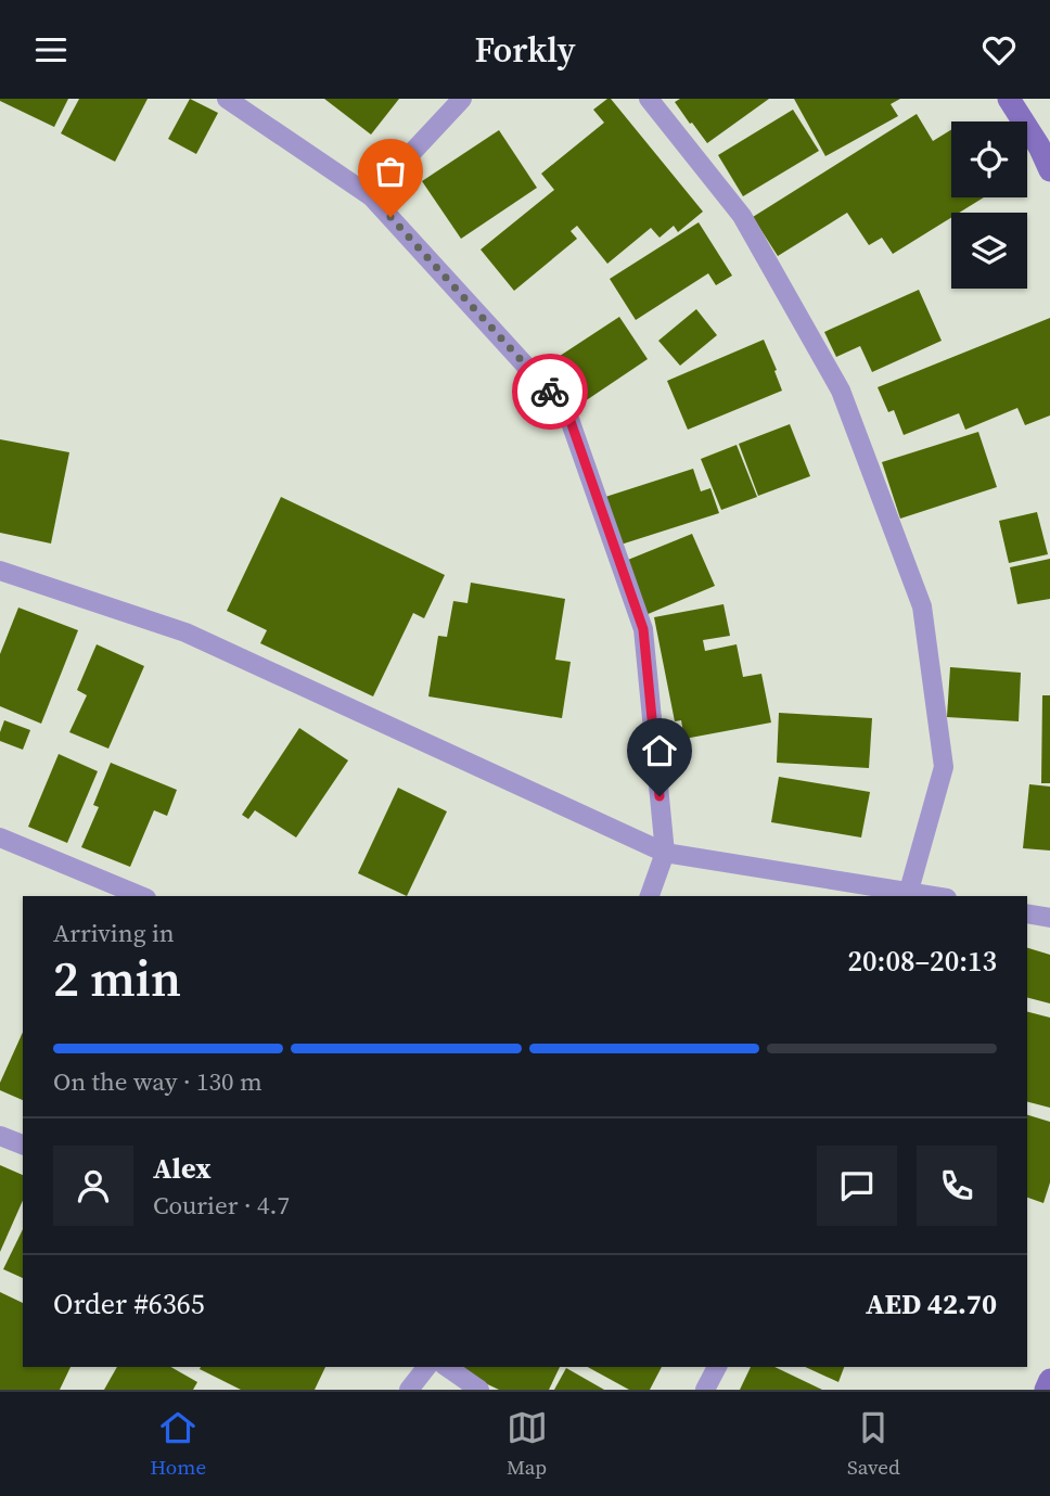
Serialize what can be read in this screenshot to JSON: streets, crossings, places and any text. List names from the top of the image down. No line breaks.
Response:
{"page":{"header":"Forkly","heading":["2 min","Arriving in","20:08–20:13"],"panel":["Alex","Courier · 4.7","Order #6365","AED 42.70"],"bar":"On the way · 130 m","tabs":["Home","Map","Saved"]}}
